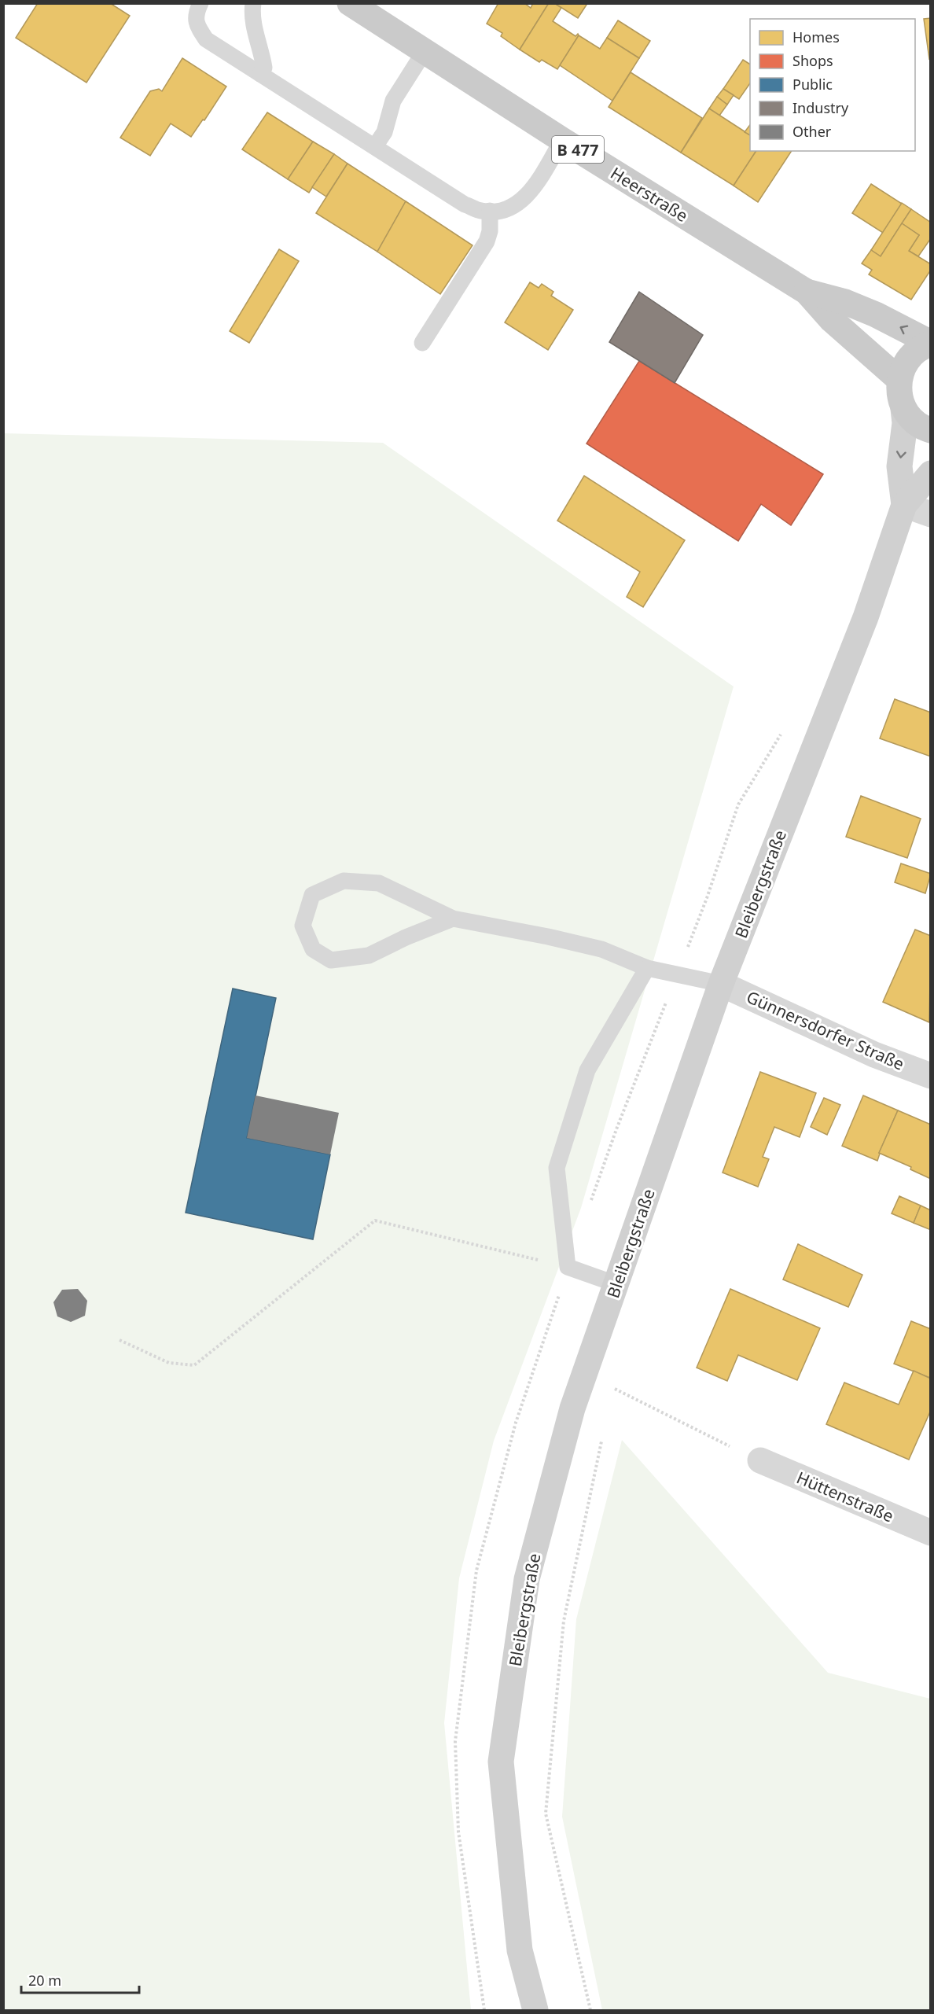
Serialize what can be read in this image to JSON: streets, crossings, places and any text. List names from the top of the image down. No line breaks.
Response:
{"streets":{"main road":["B 477","Heerstraße"],"street":["Bleibergstraße","Günnersdorfer Straße","Hüttenstraße"]},"crossings":[["Bleibergstraße","Günnersdorfer Straße"]],"legend":["Homes","Shops","Public","Industry","Other"],"scale_bar":"20 m"}
